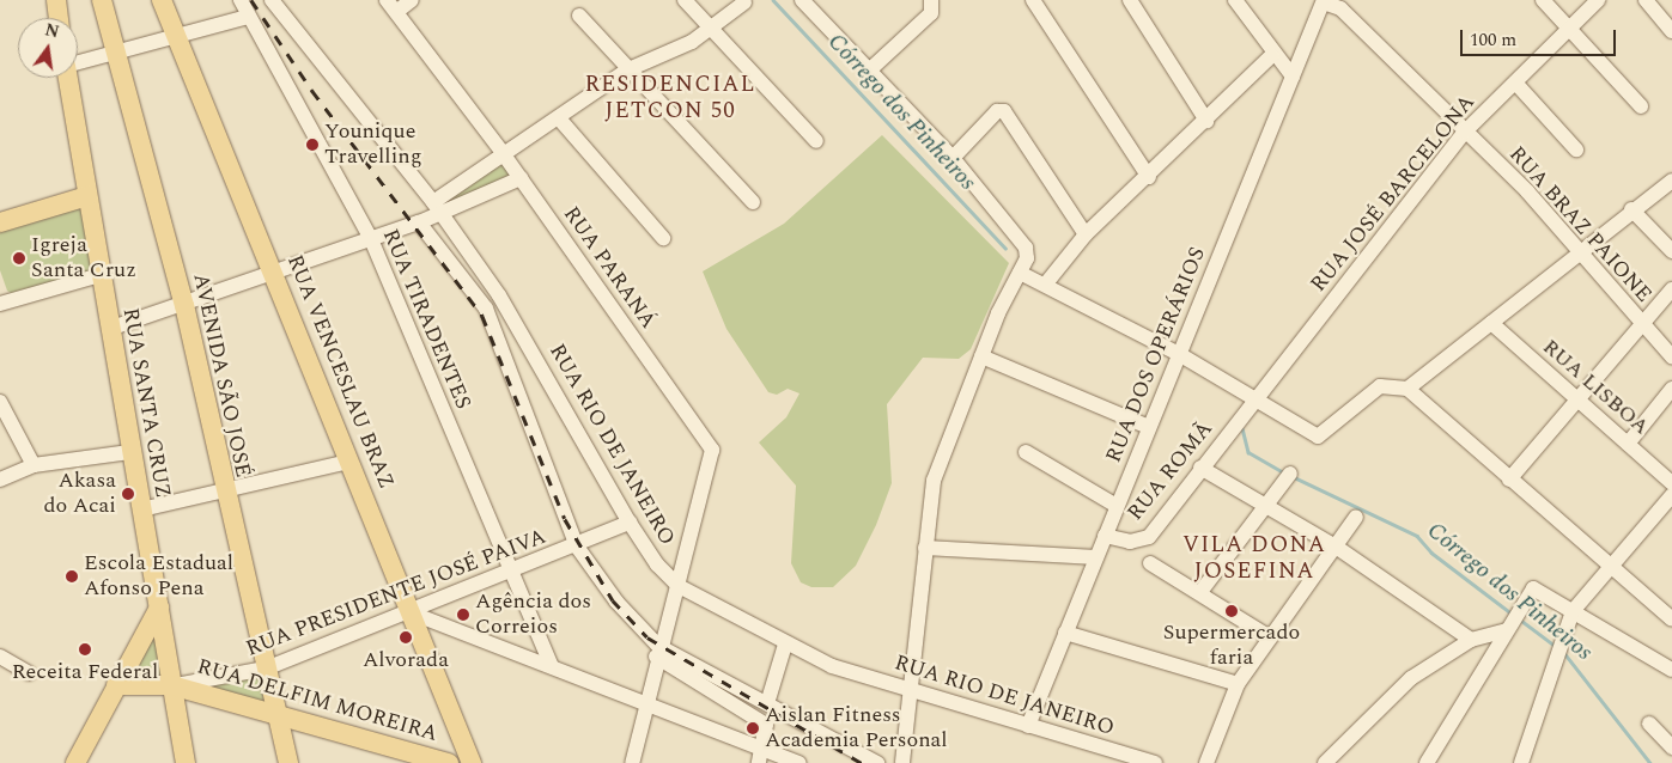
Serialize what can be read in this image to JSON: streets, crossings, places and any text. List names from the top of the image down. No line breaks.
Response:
{"streets":{"main road":["RUA VENCESLAU BRAZ","AVENIDA SÃO JOSÉ","RUA SANTA CRUZ","RUA DELFIM MOREIRA"],"street":["RUA JOSÉ BARCELONA","RUA BRAZ PAIONE","RUA PARANÁ","RUA TIRADENTES","RUA DOS OPERÁRIOS","RUA LISBOA","RUA RIO DE JANEIRO","RUA ROMÃ","RUA PRESIDENTE JOSÉ PAIVA"]},"crossings":[["RUA JOSÉ BARCELONA","RUA BRAZ PAIONE"],["RUA JOSÉ BARCELONA","RUA ROMÃ"],["RUA BRAZ PAIONE","RUA DOS OPERÁRIOS"],["RUA PARANÁ","RUA RIO DE JANEIRO"],["RUA TIRADENTES","RUA PRESIDENTE JOSÉ PAIVA"],["RUA DOS OPERÁRIOS","RUA RIO DE JANEIRO"],["RUA DOS OPERÁRIOS","RUA ROMÃ"],["RUA VENCESLAU BRAZ","RUA PRESIDENTE JOSÉ PAIVA"],["AVENIDA SÃO JOSÉ","RUA PRESIDENTE JOSÉ PAIVA"],["AVENIDA SÃO JOSÉ","RUA DELFIM MOREIRA"],["RUA SANTA CRUZ","RUA PRESIDENTE JOSÉ PAIVA"],["RUA SANTA CRUZ","RUA DELFIM MOREIRA"],["RUA RIO DE JANEIRO","RUA PRESIDENTE JOSÉ PAIVA"],["RUA PRESIDENTE JOSÉ PAIVA","RUA DELFIM MOREIRA"]],"districts":["RESIDENCIAL JETCON 50","VILA DONA JOSEFINA"],"water":["Córrego dos Pinheiros"],"places":["Younique Travelling","Igreja Santa Cruz","Akasa do Acai","Escola Estadual Afonso Pena","Supermercado faria","Agência dos Correios","Alvorada","Receita Federal","Aislan Fitness Academia Personal"],"scale_bar":"100 m","north":"top"}
